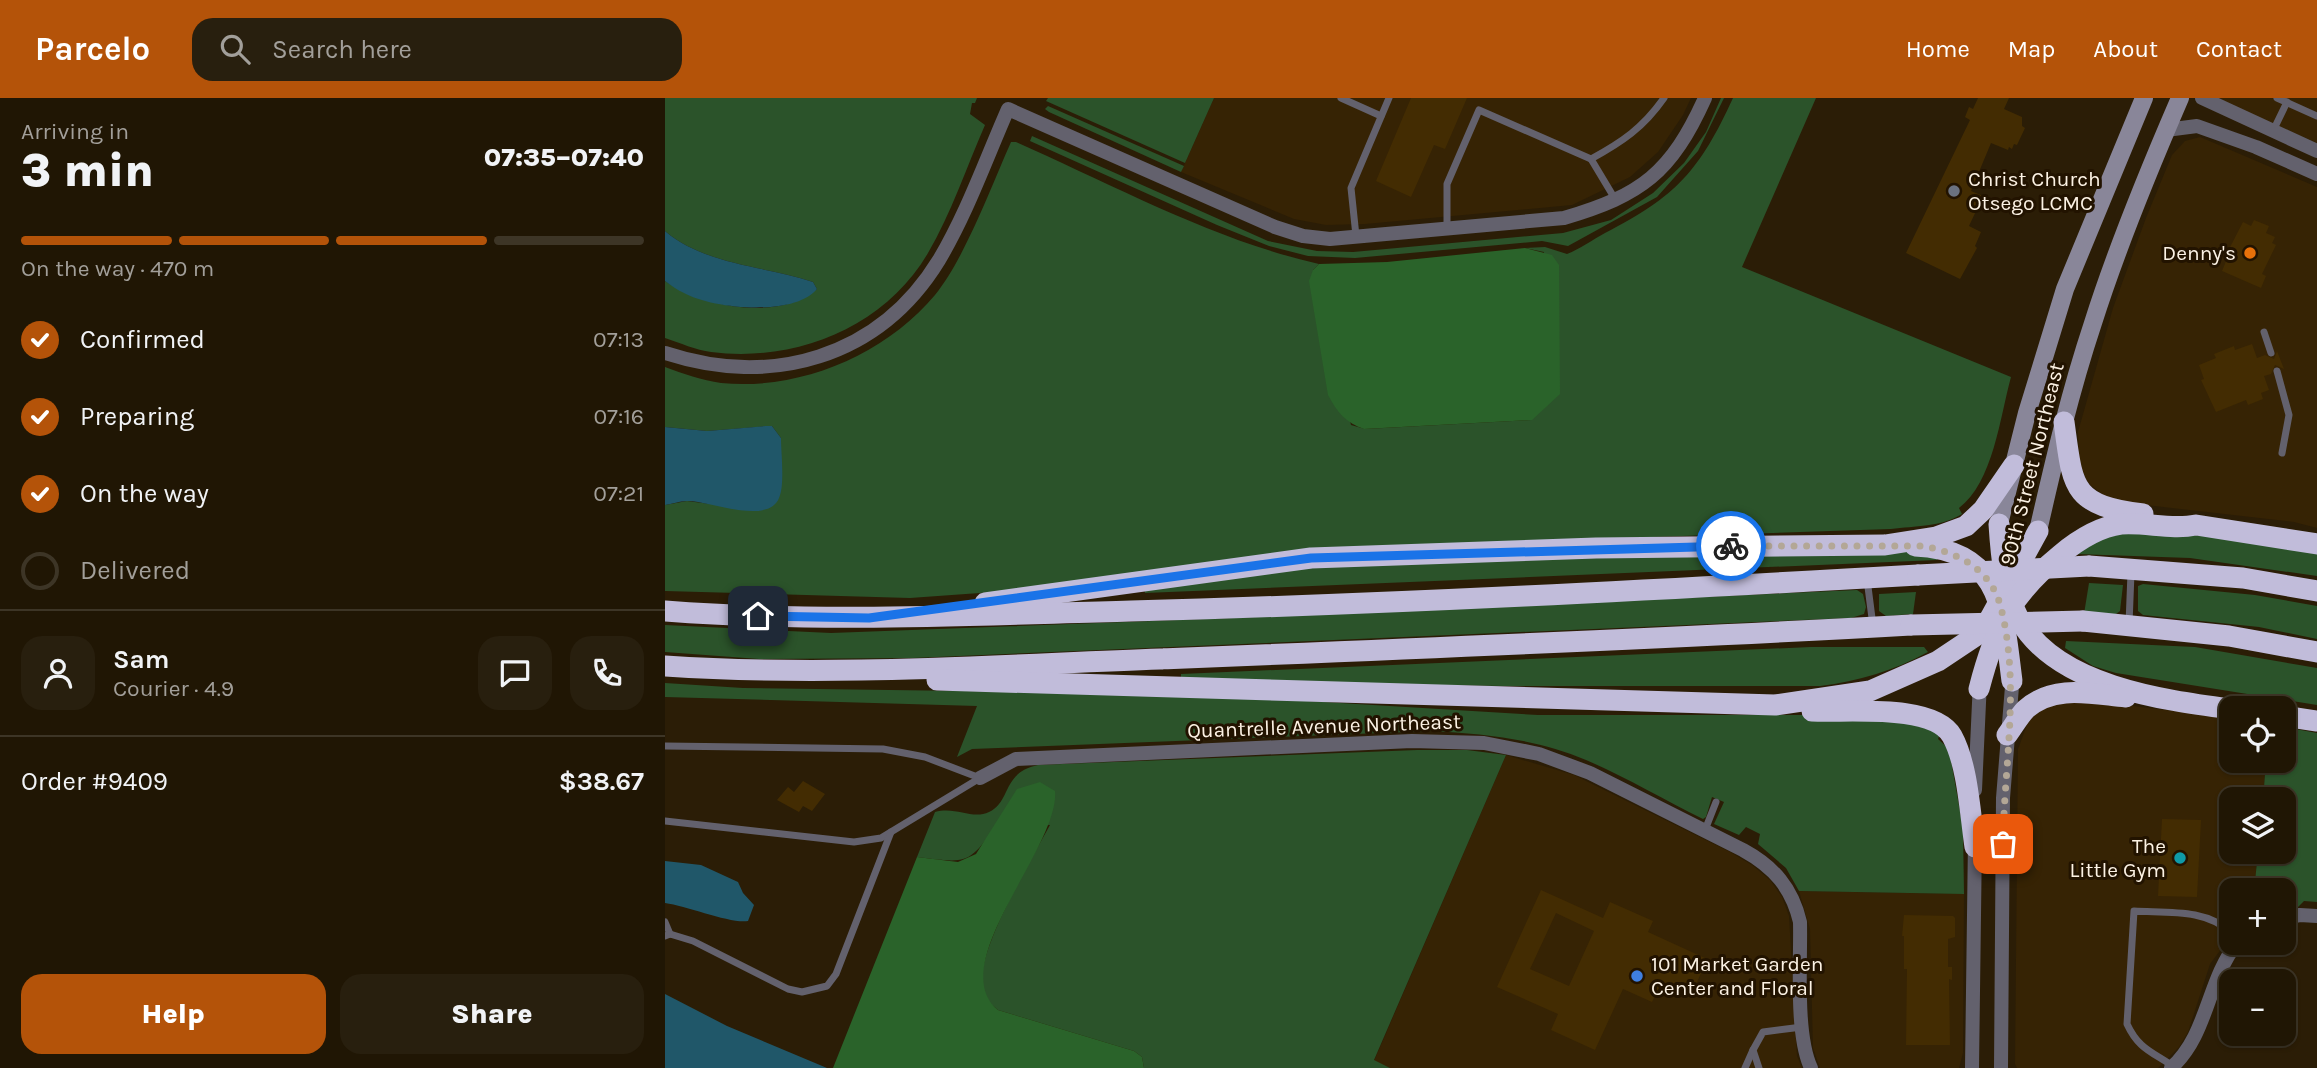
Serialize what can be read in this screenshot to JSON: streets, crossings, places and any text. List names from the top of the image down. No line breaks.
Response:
{"streets":{"main road":["90th Street Northeast"],"street":["Quantrelle Avenue Northeast"]},"places":["Christ Church Otsego LCMC","Denny's","The Little Gym","101 Market Garden Center and Floral"],"page":{"header":"Parcelo","search":"Search here","nav":["Home","Map","About","Contact"],"heading":["3 min","Arriving in","07:35–07:40"],"panel":["Sam","Courier · 4.9","Order #9409","$38.67"],"bar":"On the way · 470 m","list":[["Confirmed","07:13"],["Preparing","07:16"],["On the way","07:21"],"Delivered"],"map_buttons":["+","−"],"buttons":["Help","Share"]}}
